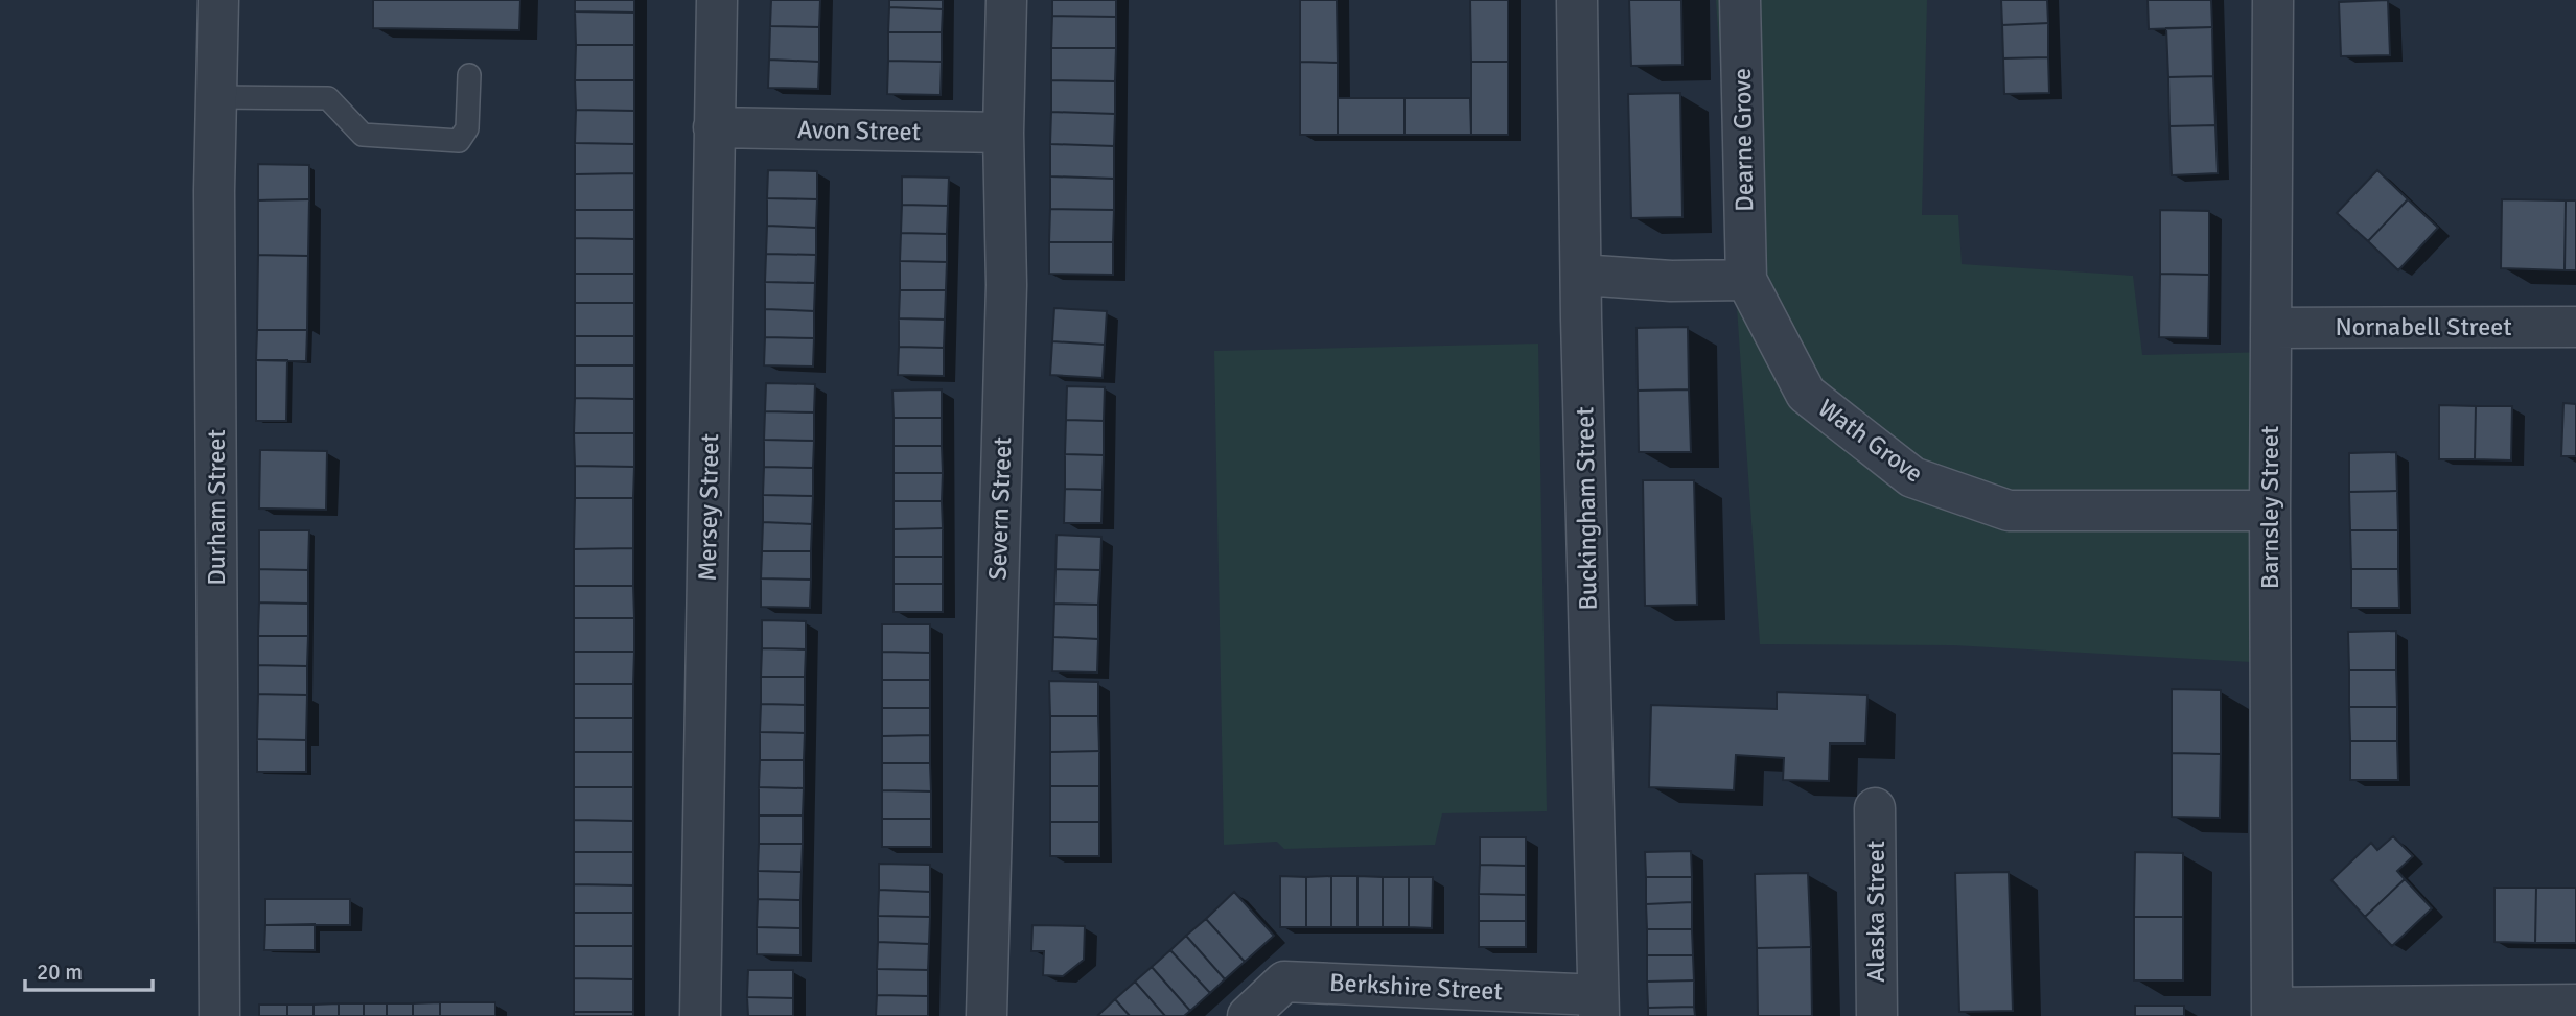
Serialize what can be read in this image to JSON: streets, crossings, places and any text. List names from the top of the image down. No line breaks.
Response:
{"streets":{"street":["Avon Street","Dearne Grove","Nornabell Street","Wath Grove","Durham Street","Mersey Street","Barnsley Street","Severn Street","Buckingham Street","Alaska Street","Berkshire Street"]},"crossings":[["Avon Street","Mersey Street"],["Avon Street","Severn Street"],["Dearne Grove","Wath Grove"],["Nornabell Street","Barnsley Street"],["Wath Grove","Barnsley Street"],["Buckingham Street","Berkshire Street"]],"scale_bar":"20 m"}
